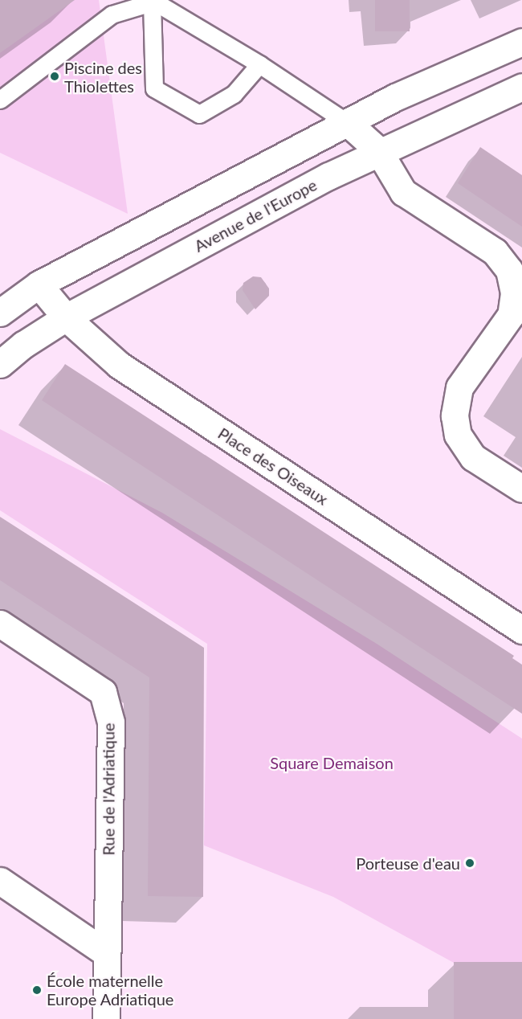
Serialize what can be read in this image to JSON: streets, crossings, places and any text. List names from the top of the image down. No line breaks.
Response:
{"streets":{"street":["Avenue de l'Europe","Place des Oiseaux","Rue de l'Adriatique"]},"crossings":[["Avenue de l'Europe","Place des Oiseaux"]],"parks":["Square Demaison"],"places":["Piscine des Thiolettes","Porteuse d'eau","École maternelle Europe Adriatique"]}
